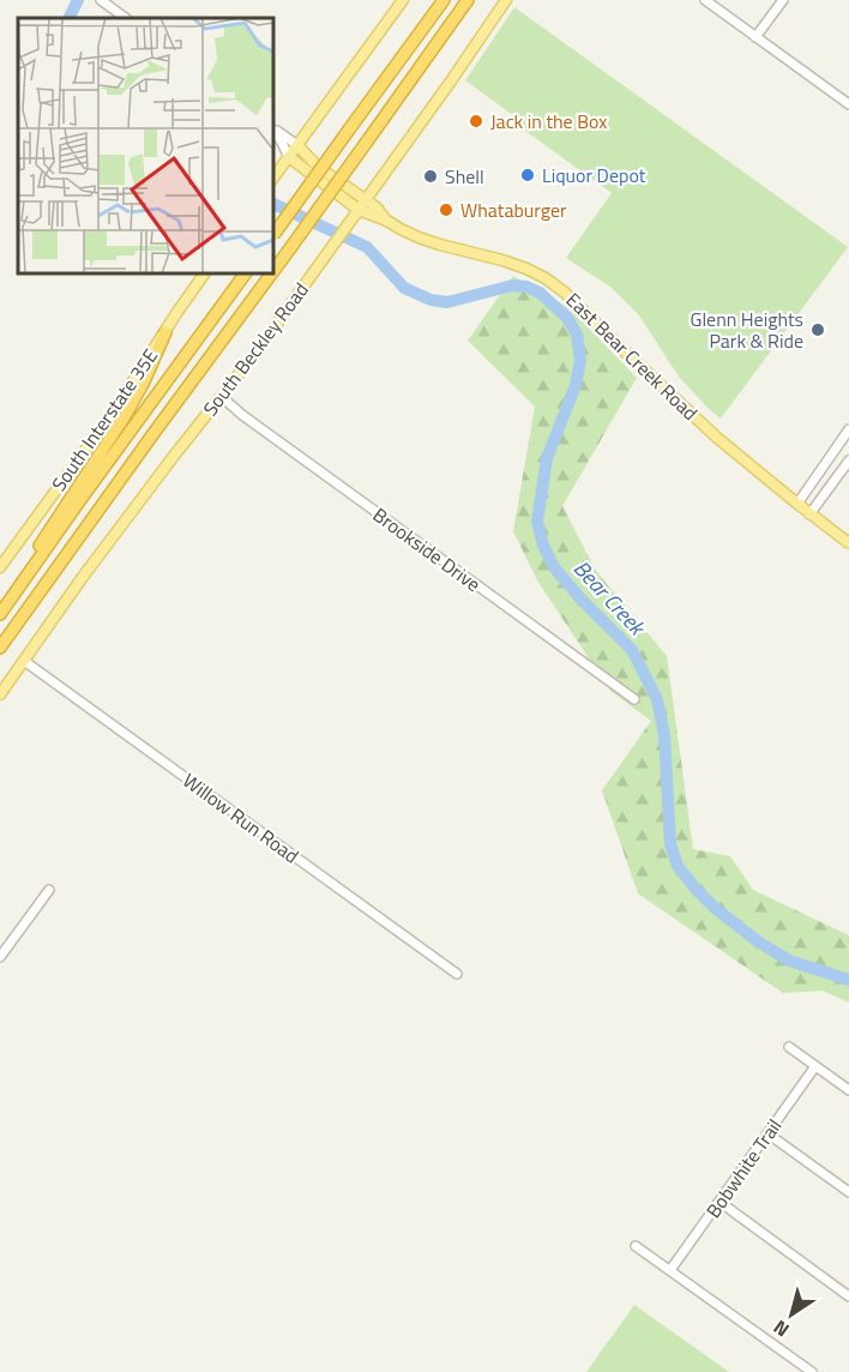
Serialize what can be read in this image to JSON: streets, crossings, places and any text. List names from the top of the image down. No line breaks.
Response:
{"streets":{"main road":["South Beckley Road","East Bear Creek Road","South Interstate 35E"],"street":["Brookside Drive","Willow Run Road","Bobwhite Trail"]},"crossings":[["South Beckley Road","East Bear Creek Road"],["South Beckley Road","Brookside Drive"],["South Beckley Road","Willow Run Road"]],"water":["Bear Creek"],"places":["Jack in the Box","Liquor Depot","Shell","Whataburger","Glenn Heights Park & Ride"],"north":"bottom left"}
